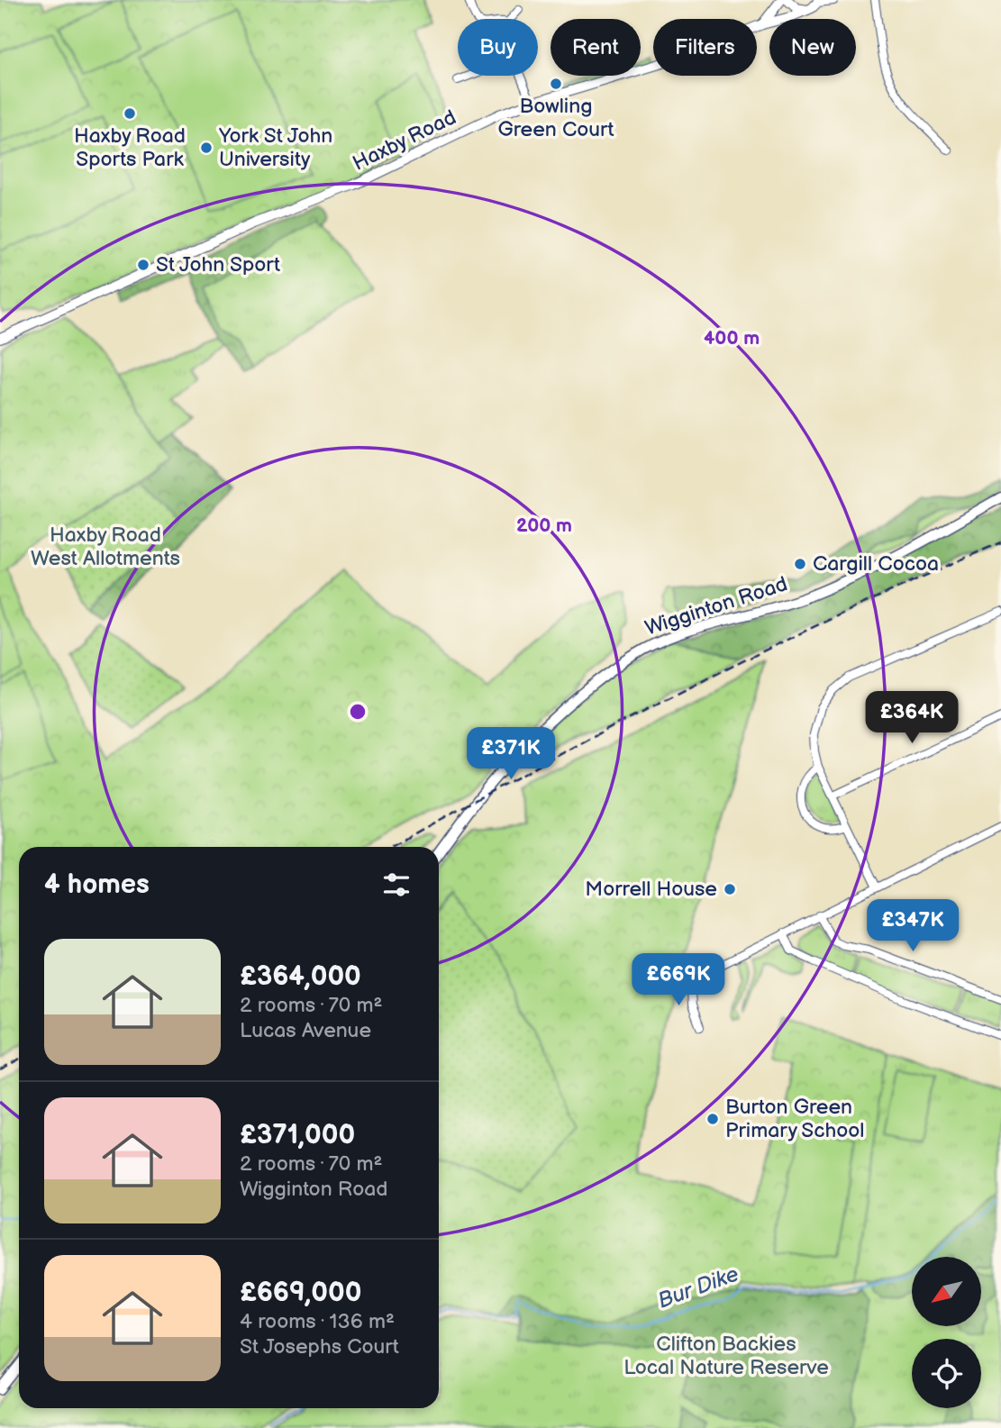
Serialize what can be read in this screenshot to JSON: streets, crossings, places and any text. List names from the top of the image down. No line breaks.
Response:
{"streets":{"main road":["Wigginton Road"],"street":["Haxby Road"]},"water":["Bur Dike"],"parks":["Haxby Road West Allotments","Clifton Backies Local Nature Reserve"],"places":["Bowling Green Court","Haxby Road Sports Park","York St John University","St John Sport","Cargill Cocoa","Morrell House","Burton Green Primary School"],"north":"bottom left","page":{"chip":["Buy","Rent","Filters","New"],"price":["£364K","£371K","£347K","£669K"],"heading":"4 homes","list":[{"name":"£364,000","note":"2 rooms · 70 m² · Lucas Avenue"},{"name":"£371,000","note":"2 rooms · 70 m² · Wigginton Road"},{"name":"£669,000","note":"4 rooms · 136 m² · St Josephs Court"}]},"rings":["400 m","200 m"]}
